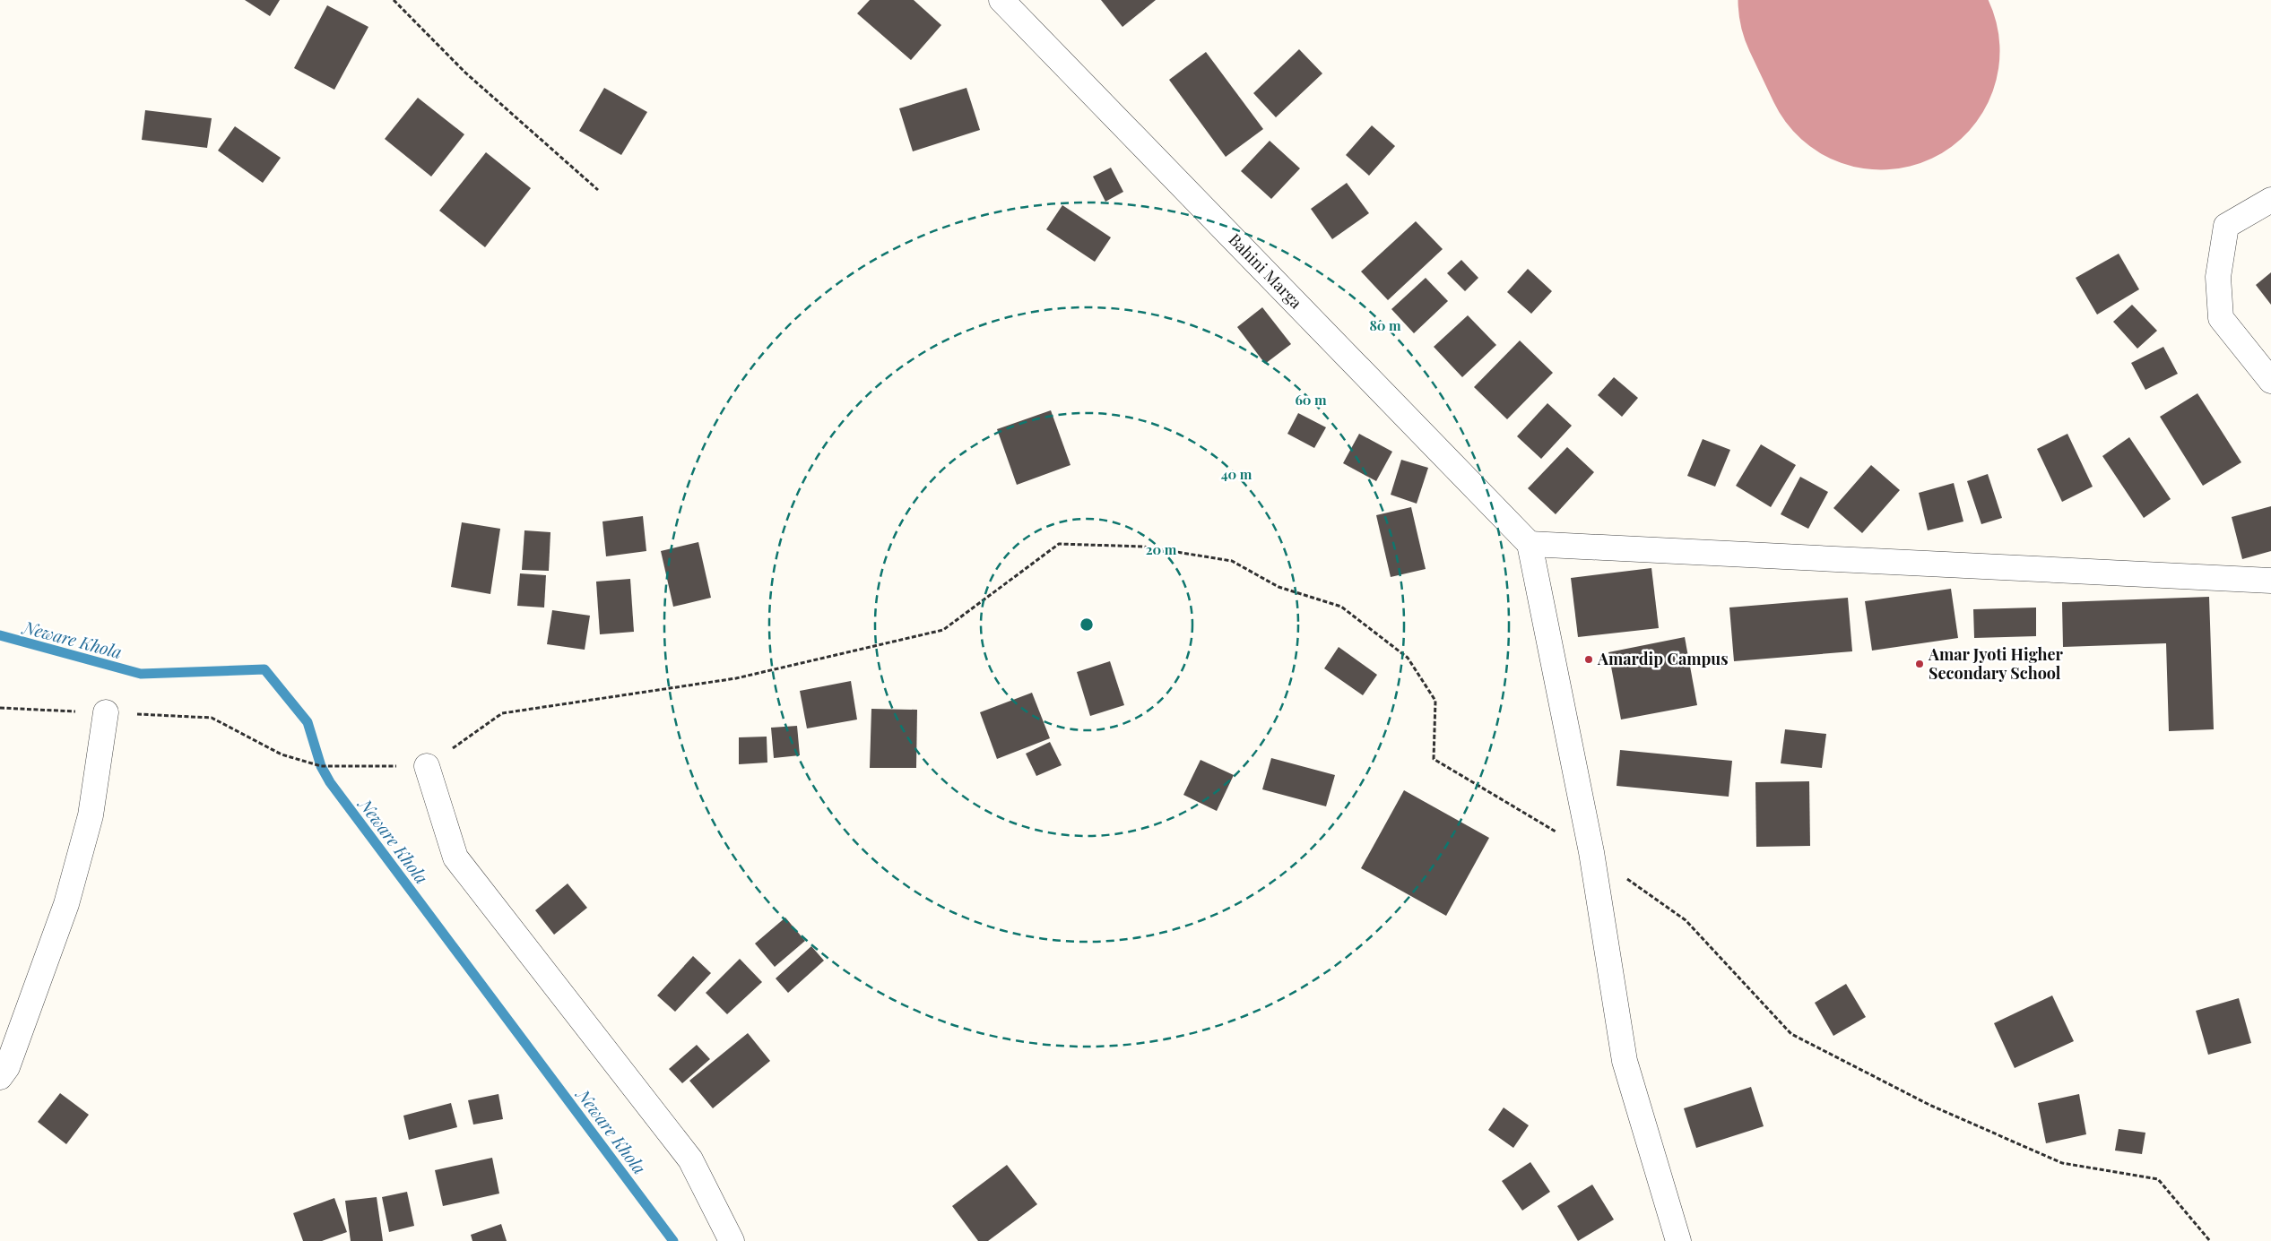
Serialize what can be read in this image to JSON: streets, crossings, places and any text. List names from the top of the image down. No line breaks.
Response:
{"streets":{"street":["Bahini Marga"]},"water":["Neware Khola"],"places":["Amardip Campus","Amar Jyoti Higher Secondary School"],"rings":["80 m","60 m","40 m","20 m"]}
